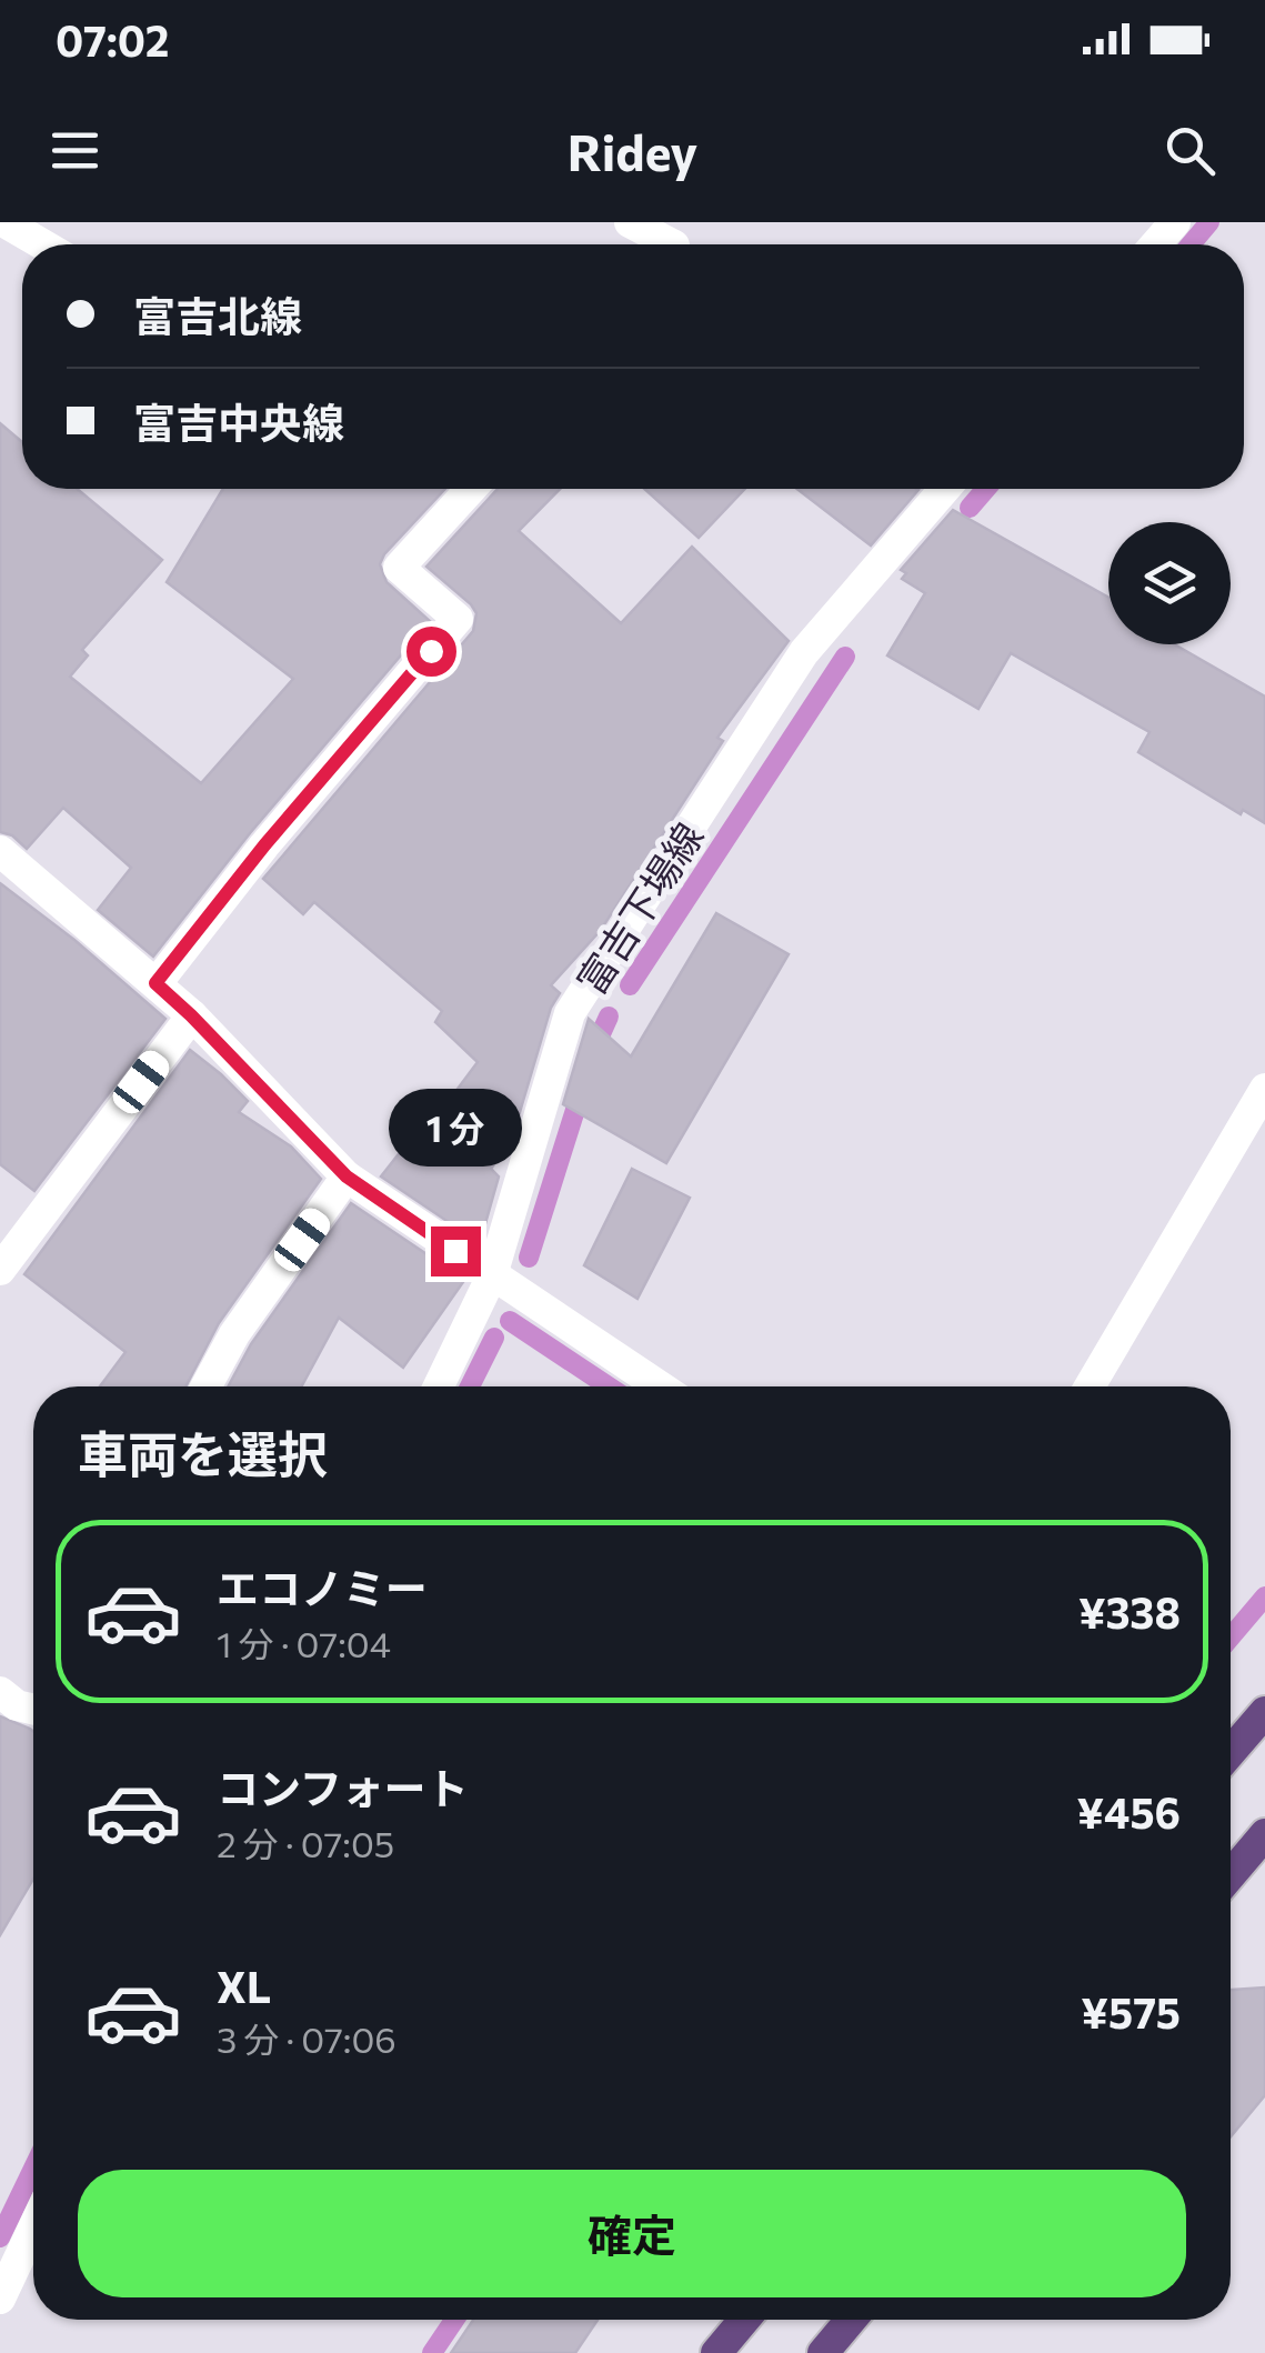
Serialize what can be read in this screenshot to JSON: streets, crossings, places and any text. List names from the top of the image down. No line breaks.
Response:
{"streets":{"street":["富吉下場線"]},"page":{"status":"07:02","header":"Ridey","banner":["富吉北線","富吉中央線"],"bubble":"1 分","heading":"車両を選択","list":[{"name":"エコノミー","note":"1 分 · 07:04","value":"¥338"},{"name":"コンフォート","note":"2 分 · 07:05","value":"¥456"},{"name":"XL","note":"3 分 · 07:06","value":"¥575"}],"buttons":"確定"}}
